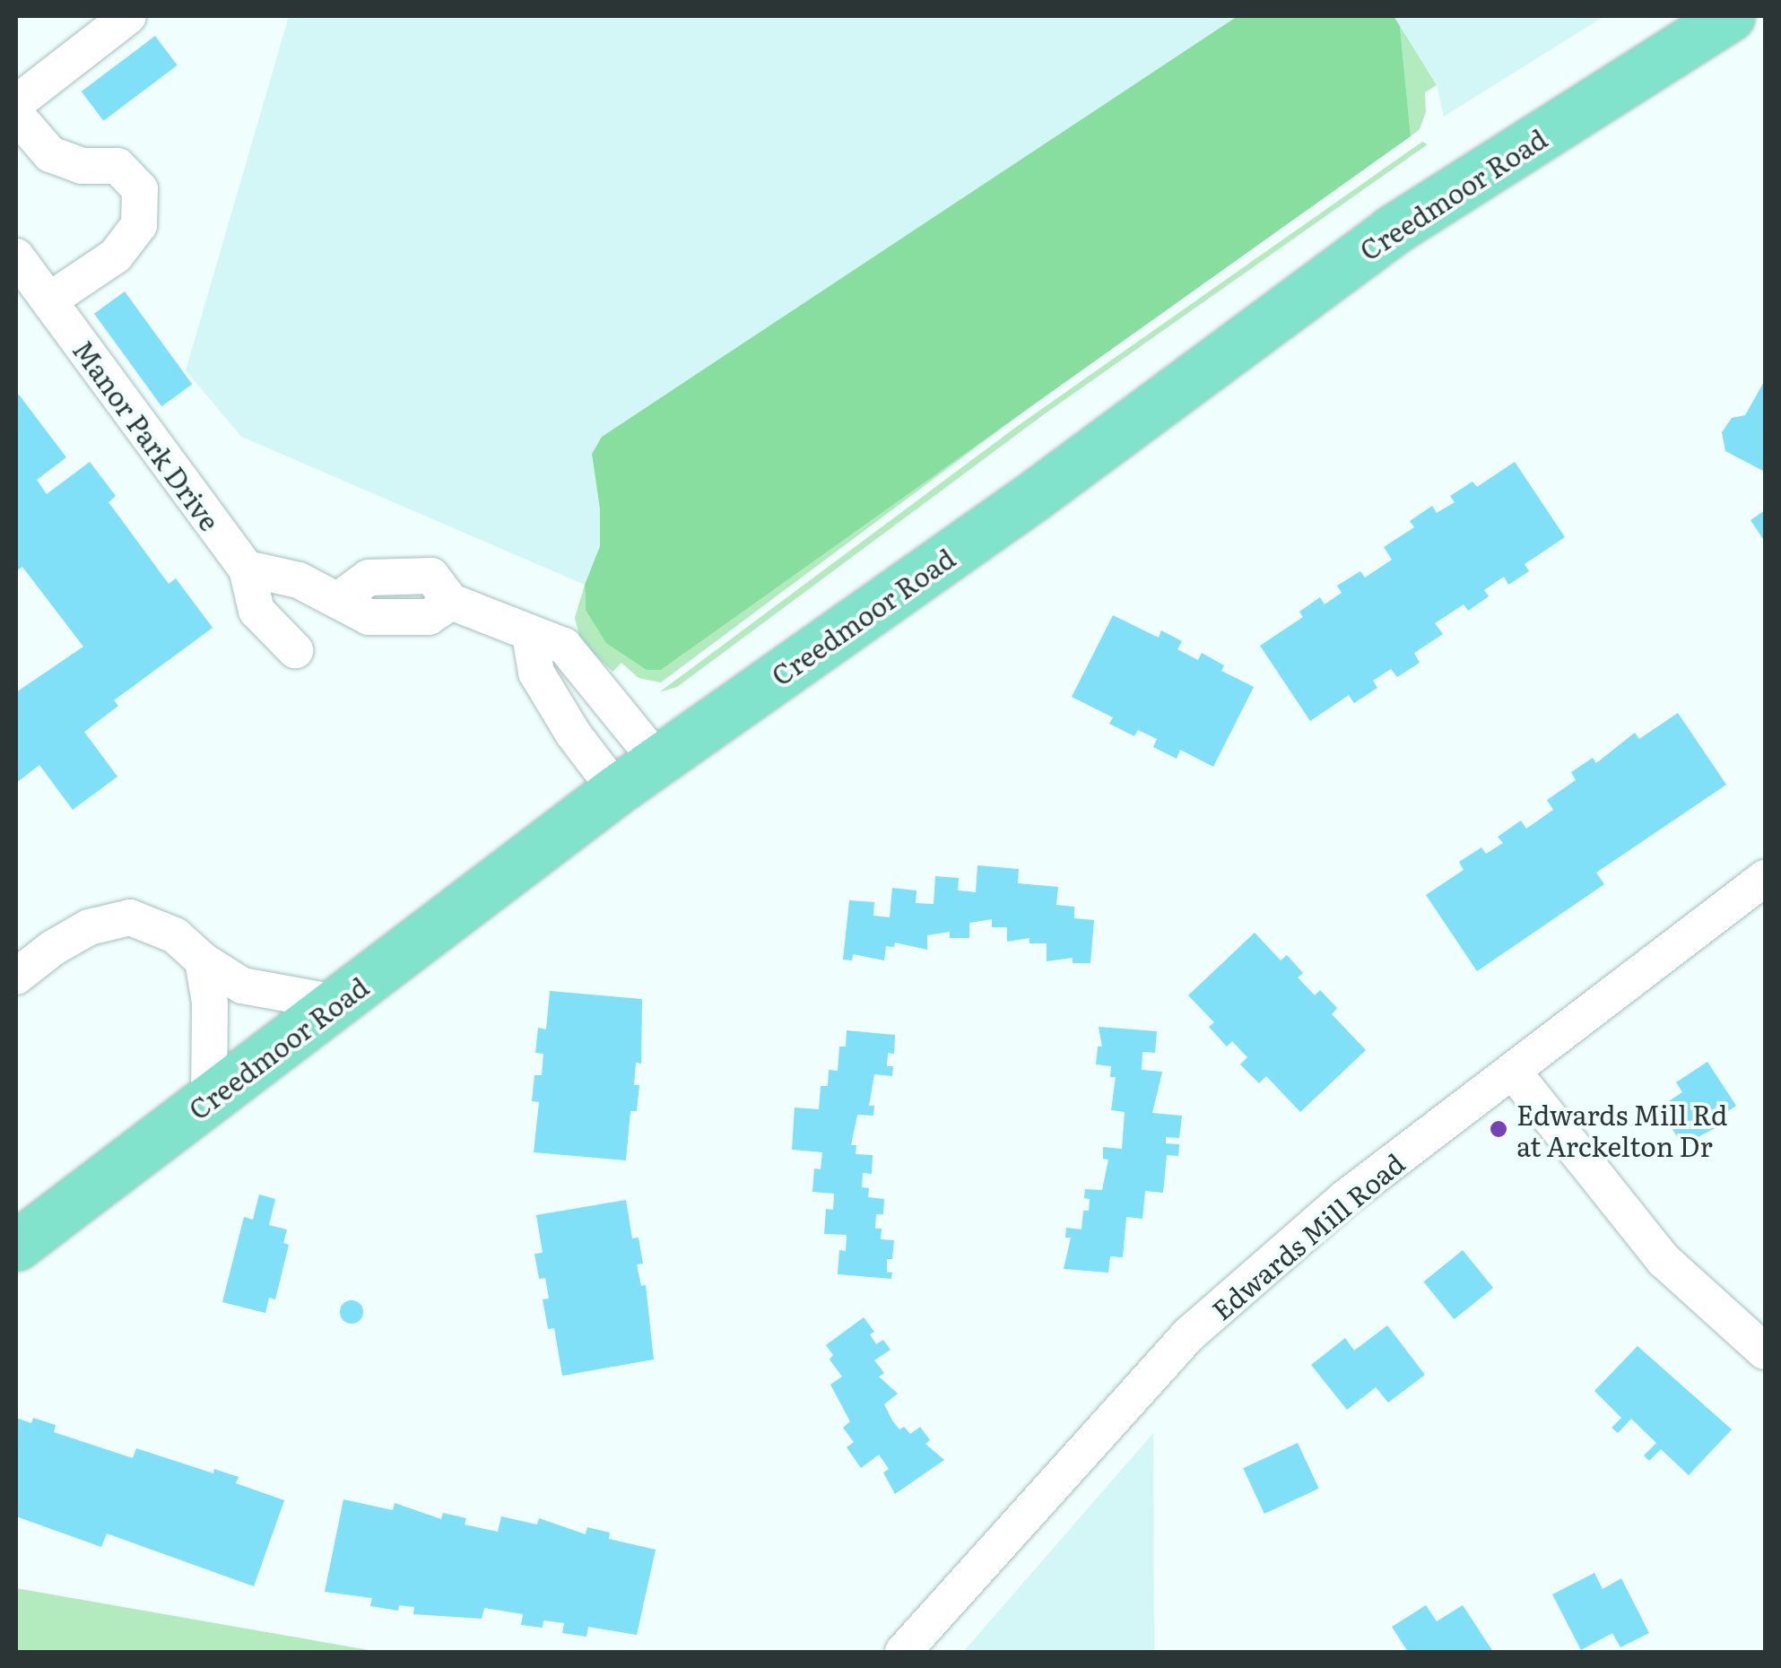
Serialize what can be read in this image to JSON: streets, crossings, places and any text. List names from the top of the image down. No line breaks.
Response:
{"streets":{"main road":["Creedmoor Road"],"street":["Manor Park Drive","Edwards Mill Road"]},"places":["Edwards Mill Rd at Arckelton Dr"]}
